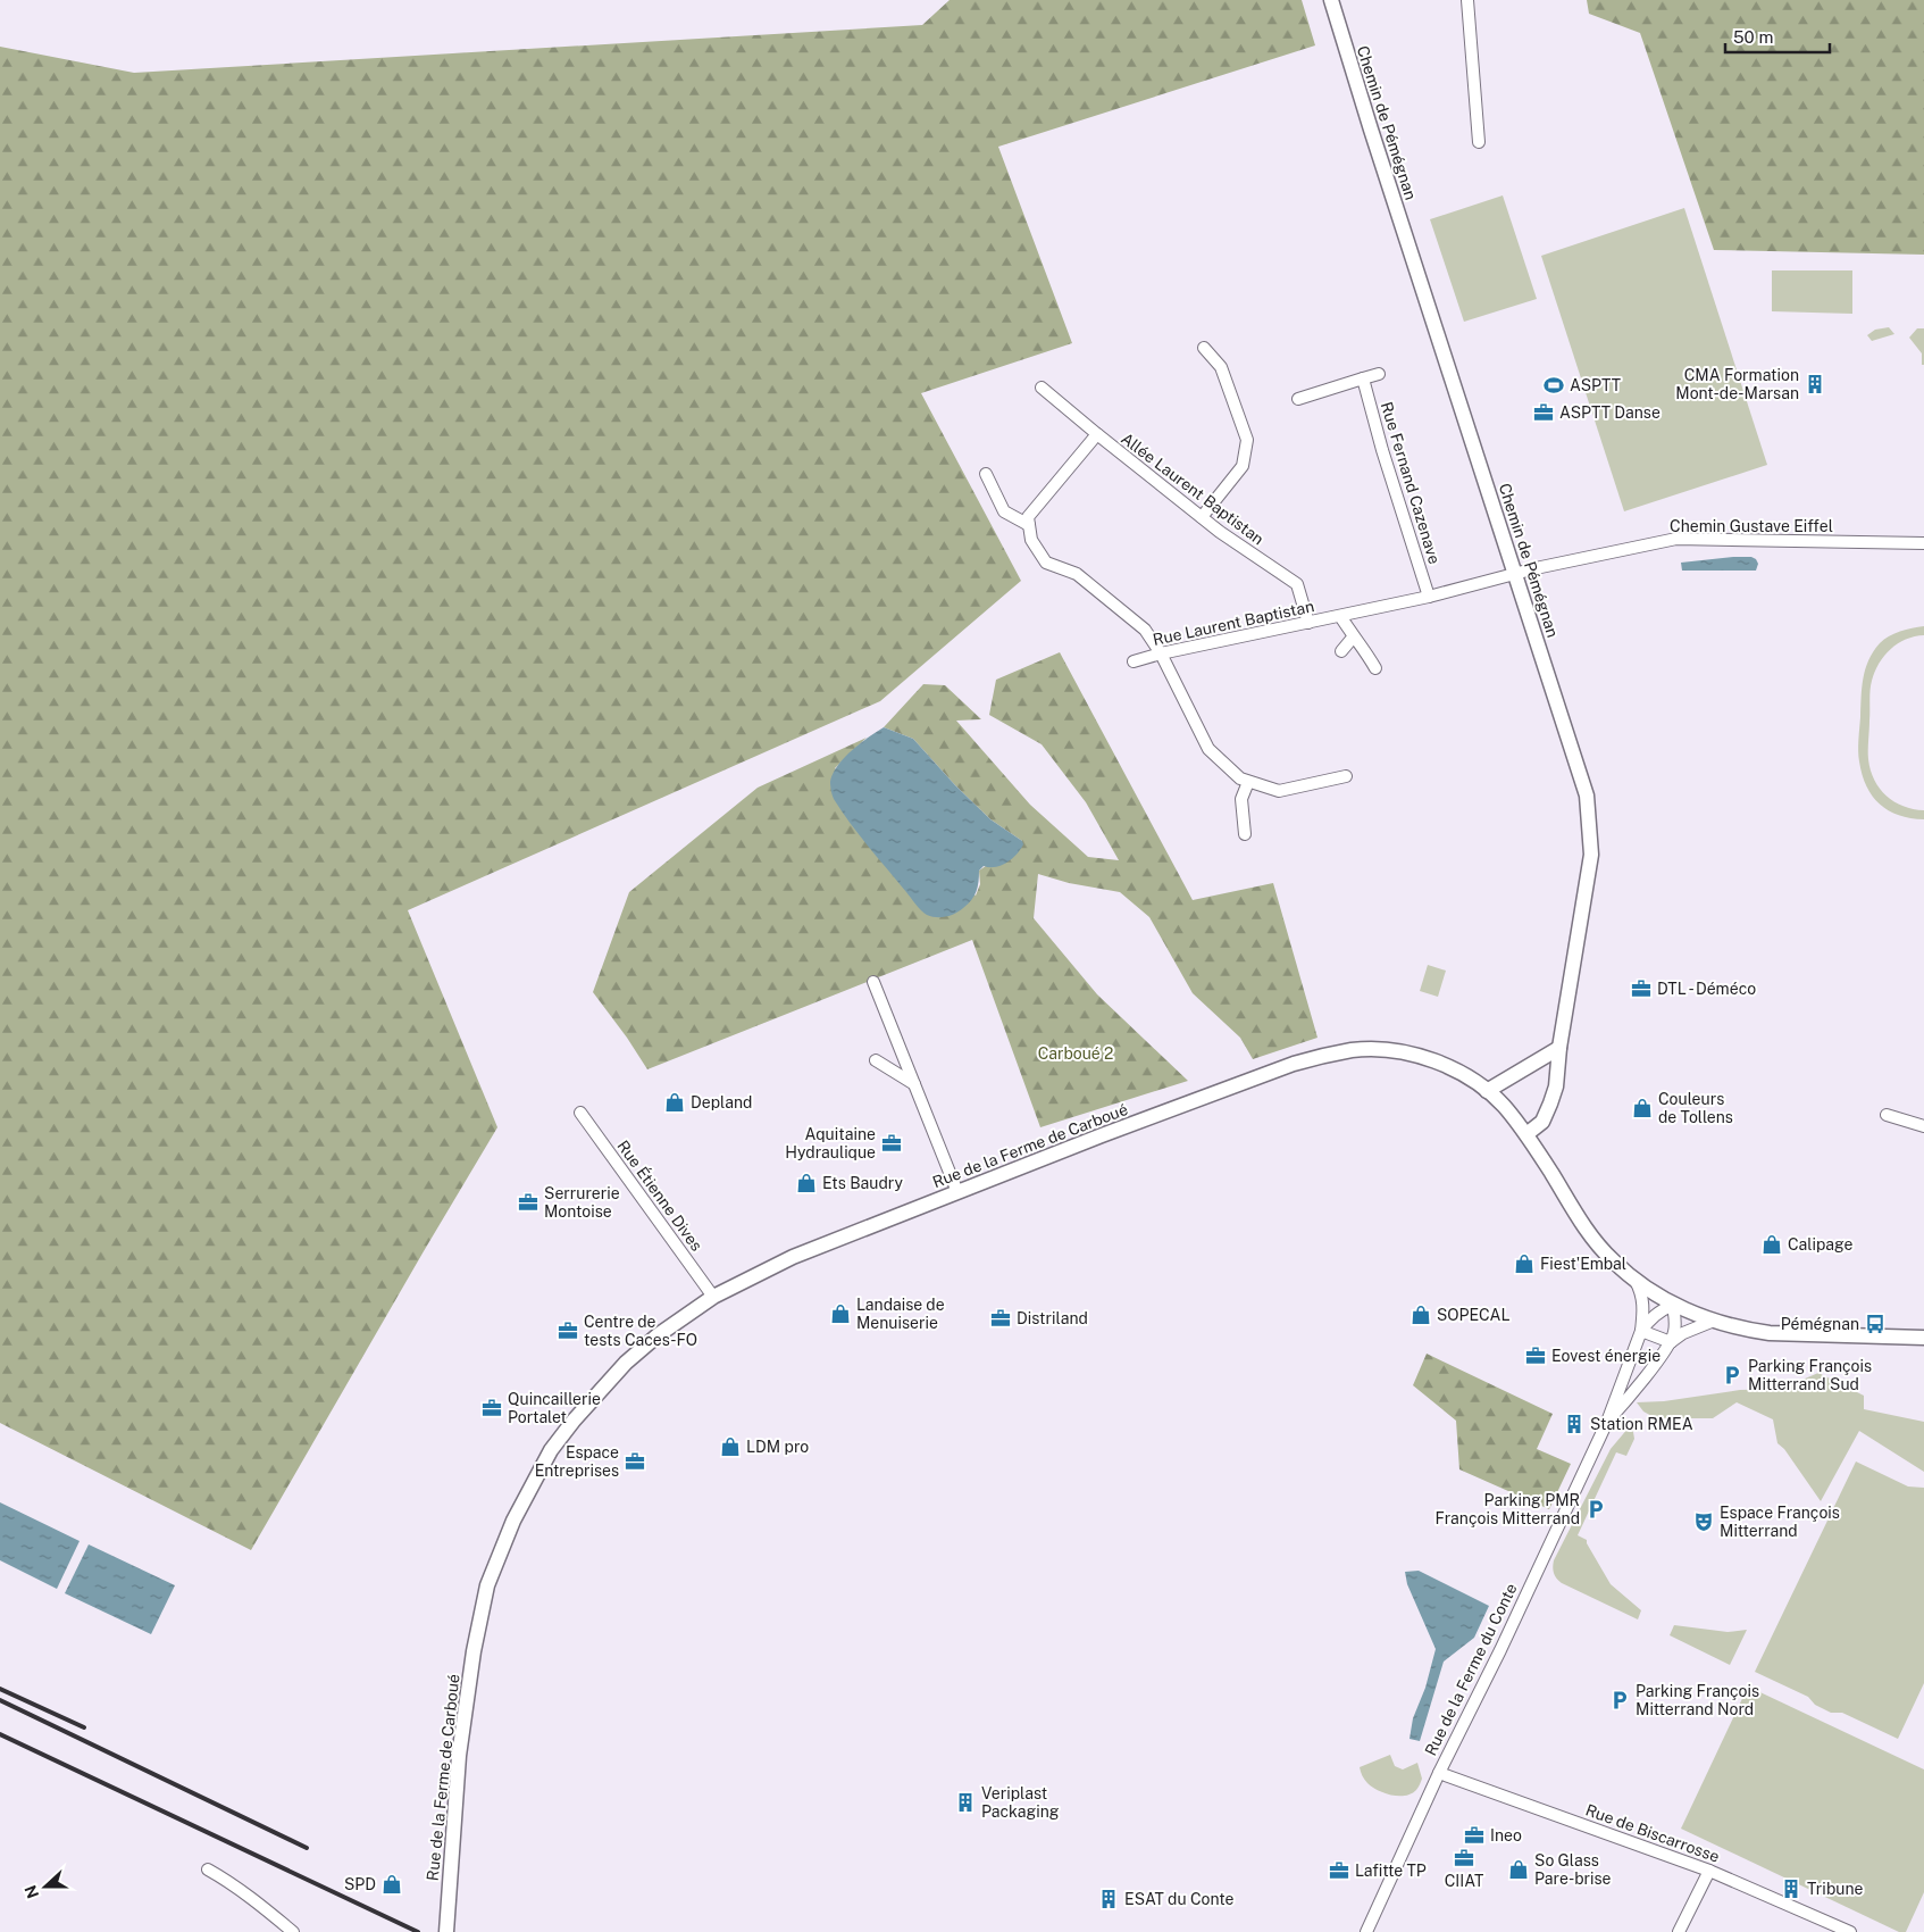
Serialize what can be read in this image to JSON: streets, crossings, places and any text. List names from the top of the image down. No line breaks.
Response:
{"streets":{"street":["Chemin de Pémégnan","Rue Fernand Cazenave","Allée Laurent Baptistan","Chemin Gustave Eiffel","Rue Laurent Baptistan","Rue de la Ferme de Carboué","Rue Étienne Dives","Rue de la Ferme du Conte","Rue de Biscarrosse"]},"crossings":[["Chemin de Pémégnan","Chemin Gustave Eiffel"],["Chemin de Pémégnan","Rue Laurent Baptistan"],["Chemin de Pémégnan","Rue de la Ferme de Carboué"],["Rue Fernand Cazenave","Rue Laurent Baptistan"],["Allée Laurent Baptistan","Rue Laurent Baptistan"],["Chemin Gustave Eiffel","Rue Laurent Baptistan"],["Rue de la Ferme de Carboué","Rue Étienne Dives"],["Rue de la Ferme de Carboué","Rue de la Ferme du Conte"],["Rue de la Ferme du Conte","Rue de Biscarrosse"]],"parks":["Carboué 2"],"places":{"building":["CMA Formation Mont-de-Marsan","Station RMEA","Veriplast Packaging","Tribune","ESAT du Conte"],"sports":["ASPTT"],"office":["ASPTT Danse","DTL - Déméco","Aquitaine Hydraulique","Serrurerie Montoise","Distriland","Centre de tests Caces-FO","Eovest énergie","Quincaillerie Portalet","Espace Entreprises","Ineo","CIIAT","Lafitte TP"],"shop":["Depland","Couleurs de Tollens","Ets Baudry","Calipage","Fiest'Embal","Landaise de Menuiserie","SOPECAL","LDM pro","So Glass Pare-brise","SPD"],"bus stop":["Pémégnan"],"parking":["Parking François Mitterrand Sud","Parking PMR François Mitterrand","Parking François Mitterrand Nord"],"theatre":["Espace François Mitterrand"]},"scale_bar":"50 m","north":"left"}
